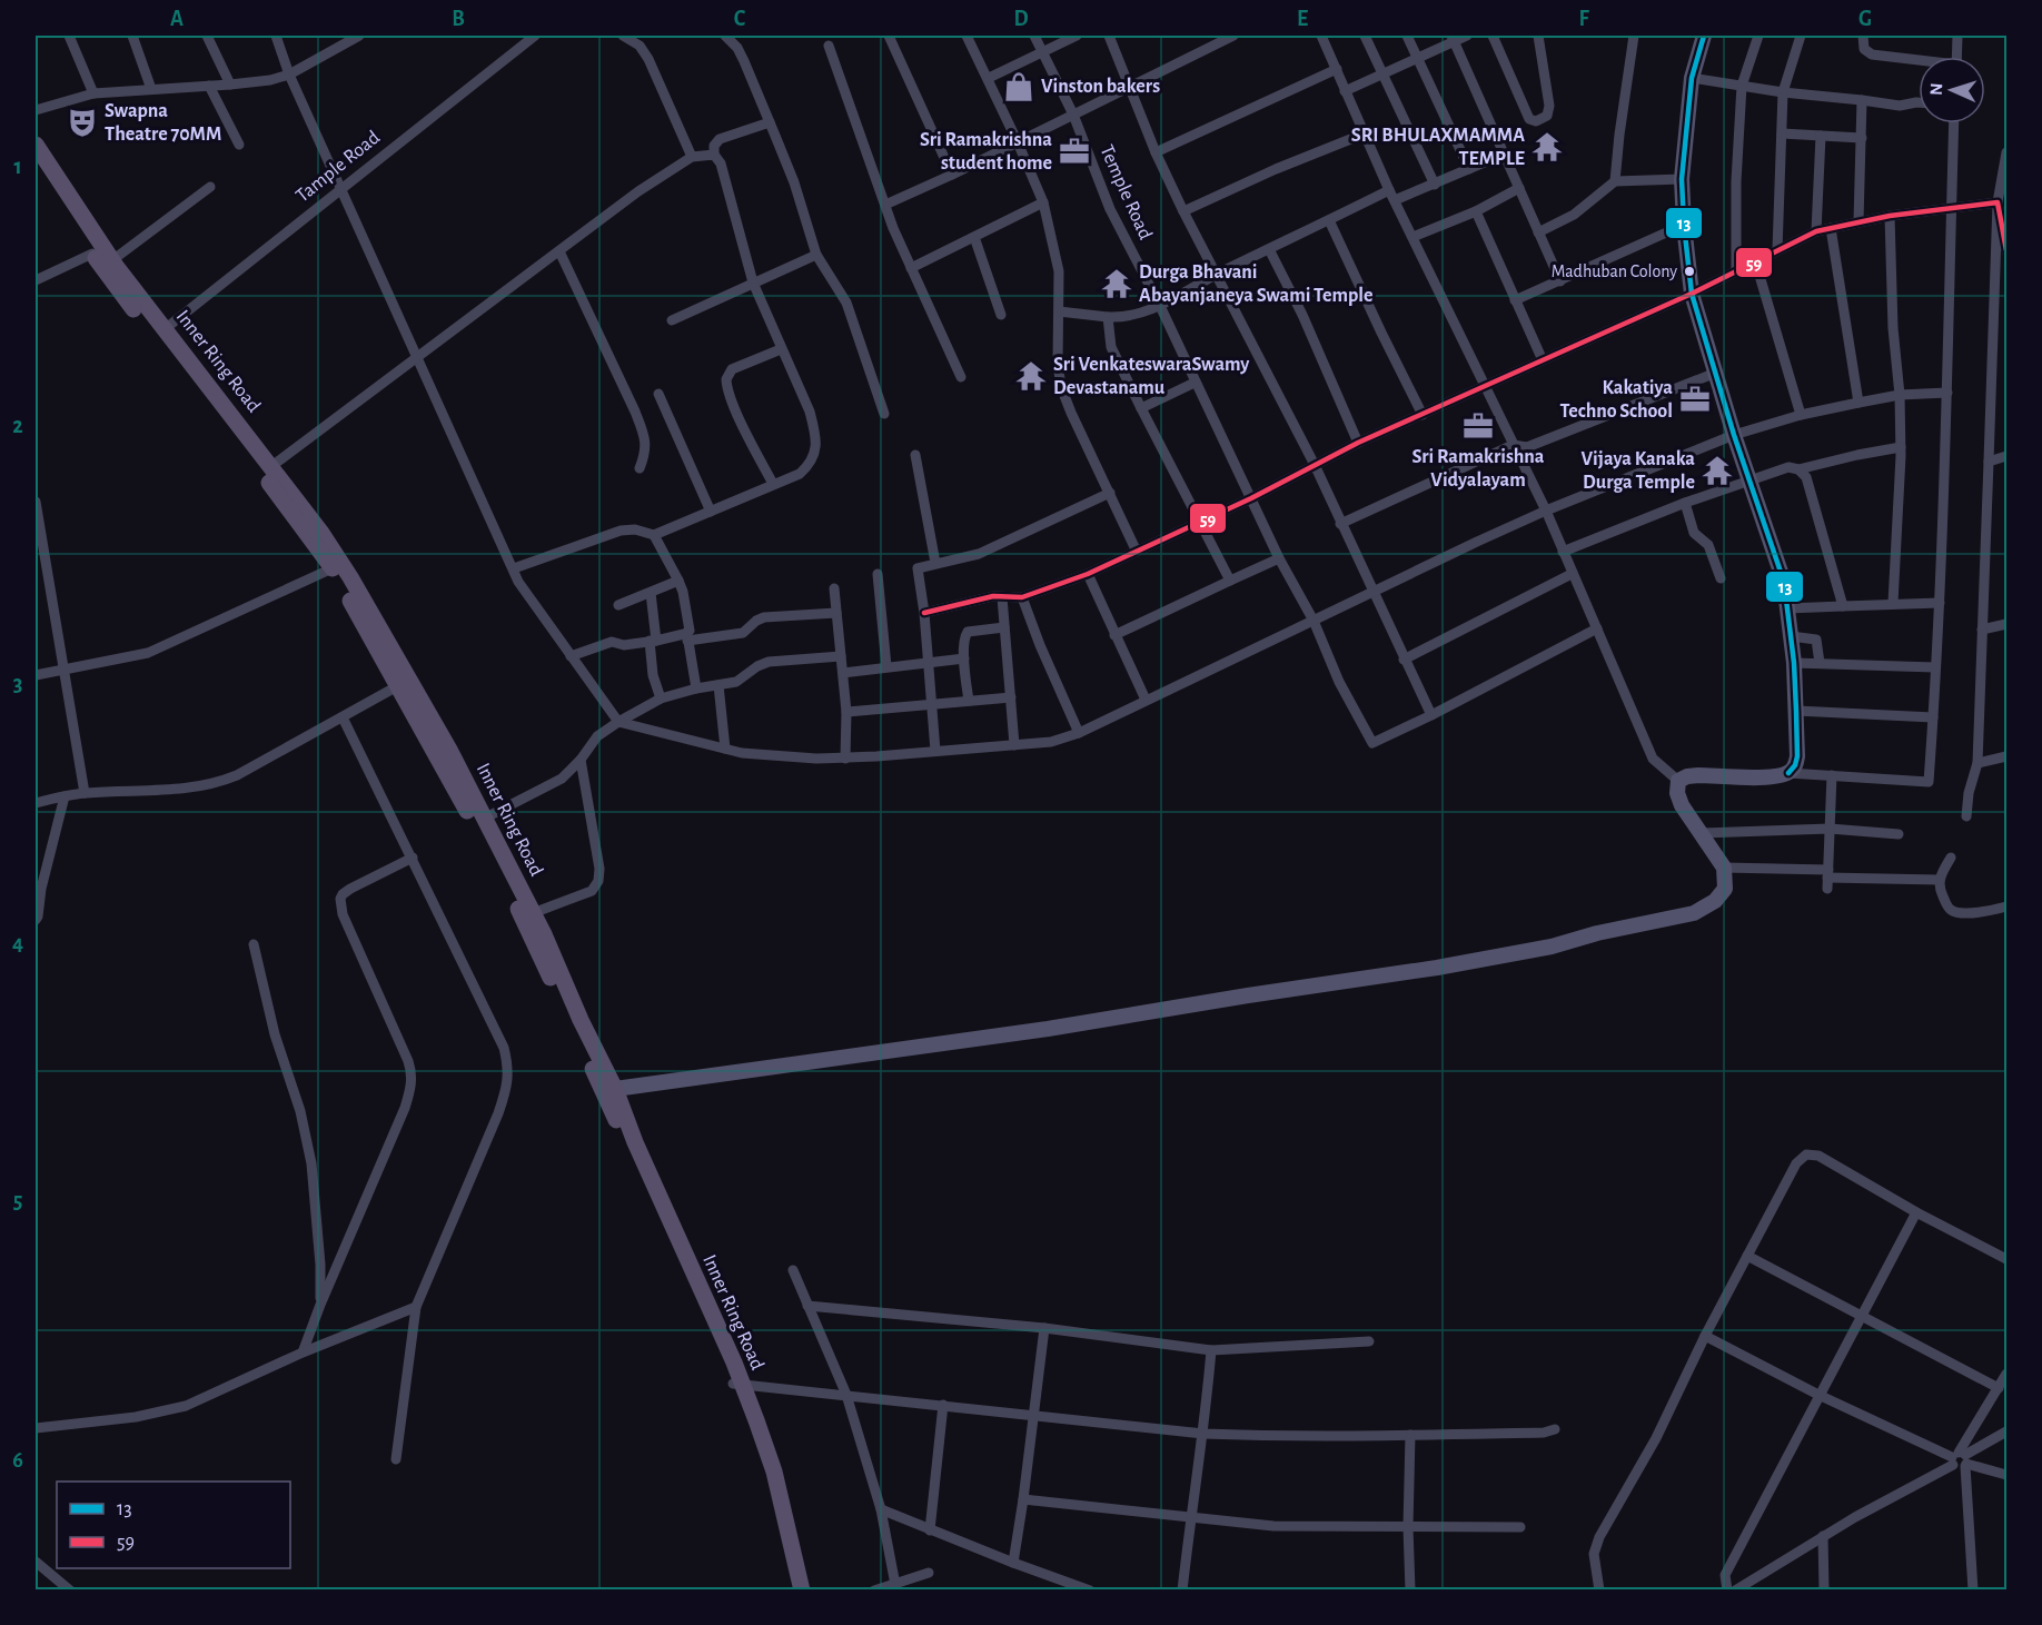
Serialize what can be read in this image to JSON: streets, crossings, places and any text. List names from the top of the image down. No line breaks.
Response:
{"streets":{"main road":["Inner Ring Road"],"street":["Tample Road","Temple Road"]},"crossings":[["Tample Road","Inner Ring Road"]],"places":{"shop":["Vinston bakers"],"theatre":["Swapna Theatre 70MM"],"temple":["SRI BHULAXMAMMA TEMPLE","Durga Bhavani Abayanjaneya Swami Temple","Sri VenkateswaraSwamy Devastanamu","Vijaya Kanaka Durga Temple"],"office":["Sri Ramakrishna student home","Kakatiya Techno School","Sri Ramakrishna Vidyalayam"],"other":["Madhuban Colony"]},"lines":["transit line 13","transit line 59"],"legend":["13","59"],"north":"left","grid":{"columns":["A","B","C","D","E","F","G"],"rows":["1","2","3","4","5","6"]}}
